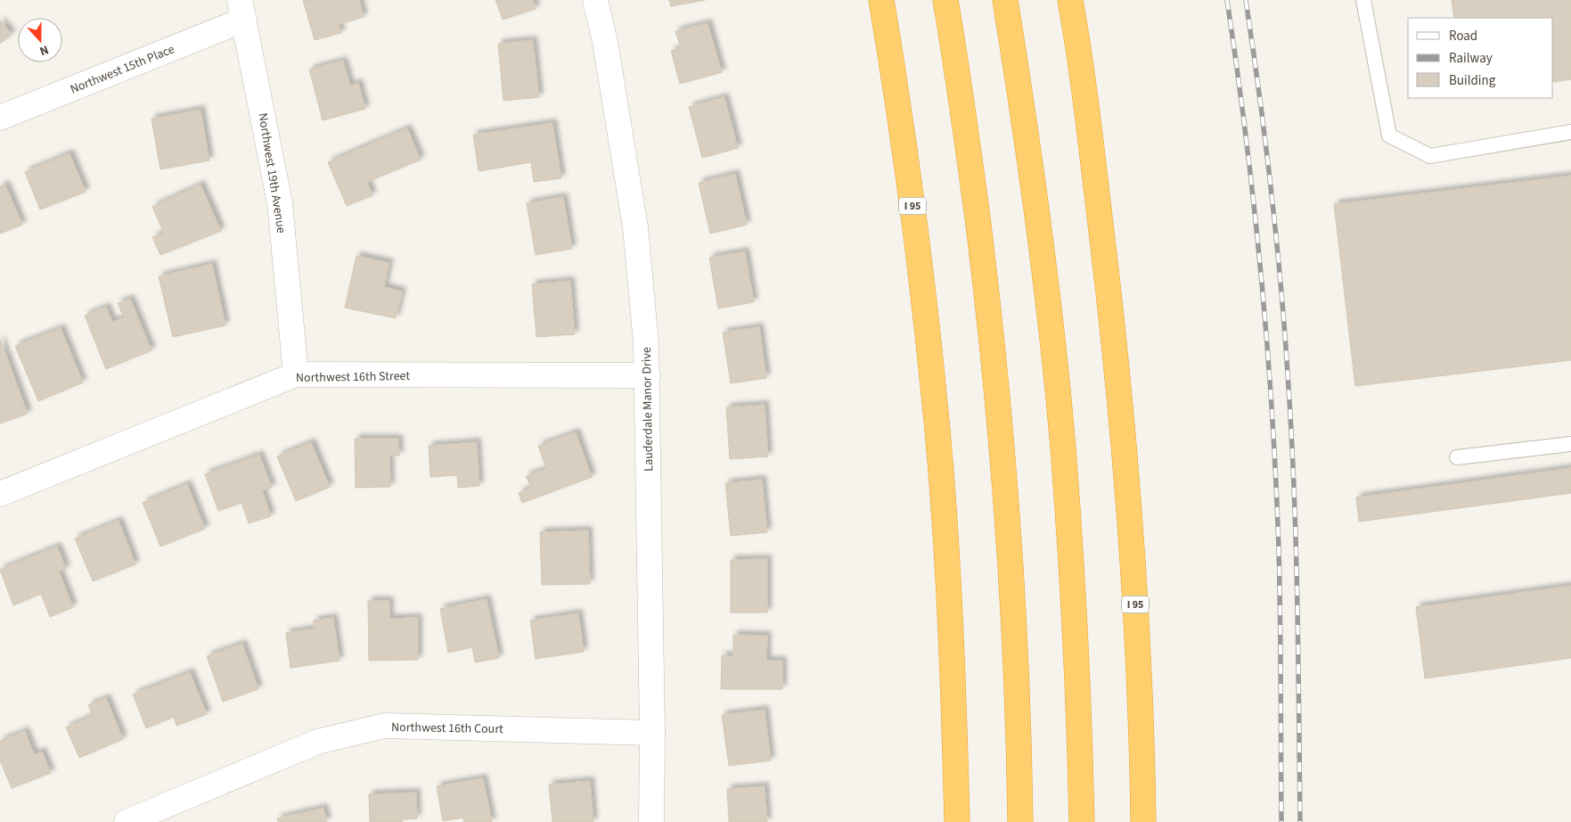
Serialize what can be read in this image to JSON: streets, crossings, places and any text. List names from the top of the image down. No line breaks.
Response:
{"streets":{"highway":["I 95"],"street":["Northwest 15th Place","Northwest 19th Avenue","Northwest 16th Street","Lauderdale Manor Drive","Northwest 16th Court"]},"crossings":[["Northwest 15th Place","Northwest 19th Avenue"],["Northwest 19th Avenue","Northwest 16th Street"],["Northwest 16th Street","Lauderdale Manor Drive"],["Lauderdale Manor Drive","Northwest 16th Court"]],"legend":["Road","Railway","Building"],"north":"bottom"}
